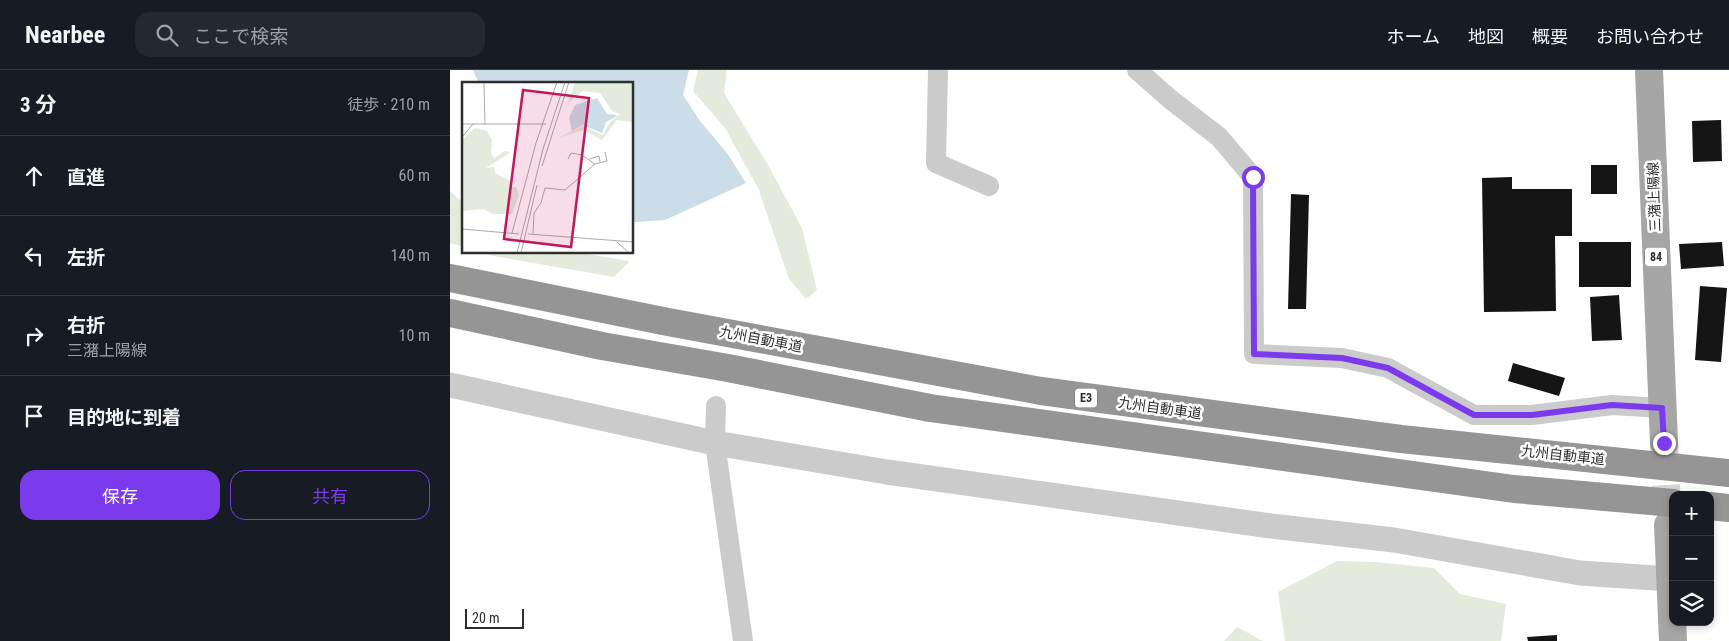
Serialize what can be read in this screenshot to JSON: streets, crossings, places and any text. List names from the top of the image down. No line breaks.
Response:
{"streets":{"highway":["九州自動車道","E3"],"main road":["三潴上陽線","84"]},"scale_bar":"20 m","page":{"header":"Nearbee","search":"ここで検索","nav":["ホーム","地図","概要","お問い合わせ"],"heading":["3 分","徒歩 · 210 m"],"list":[["直進","60 m"],["左折","140 m"],["右折","三潴上陽線","10 m"],"目的地に到着"],"buttons":["保存","共有"],"map_buttons":["+","−"],"scale":"20 m"}}
